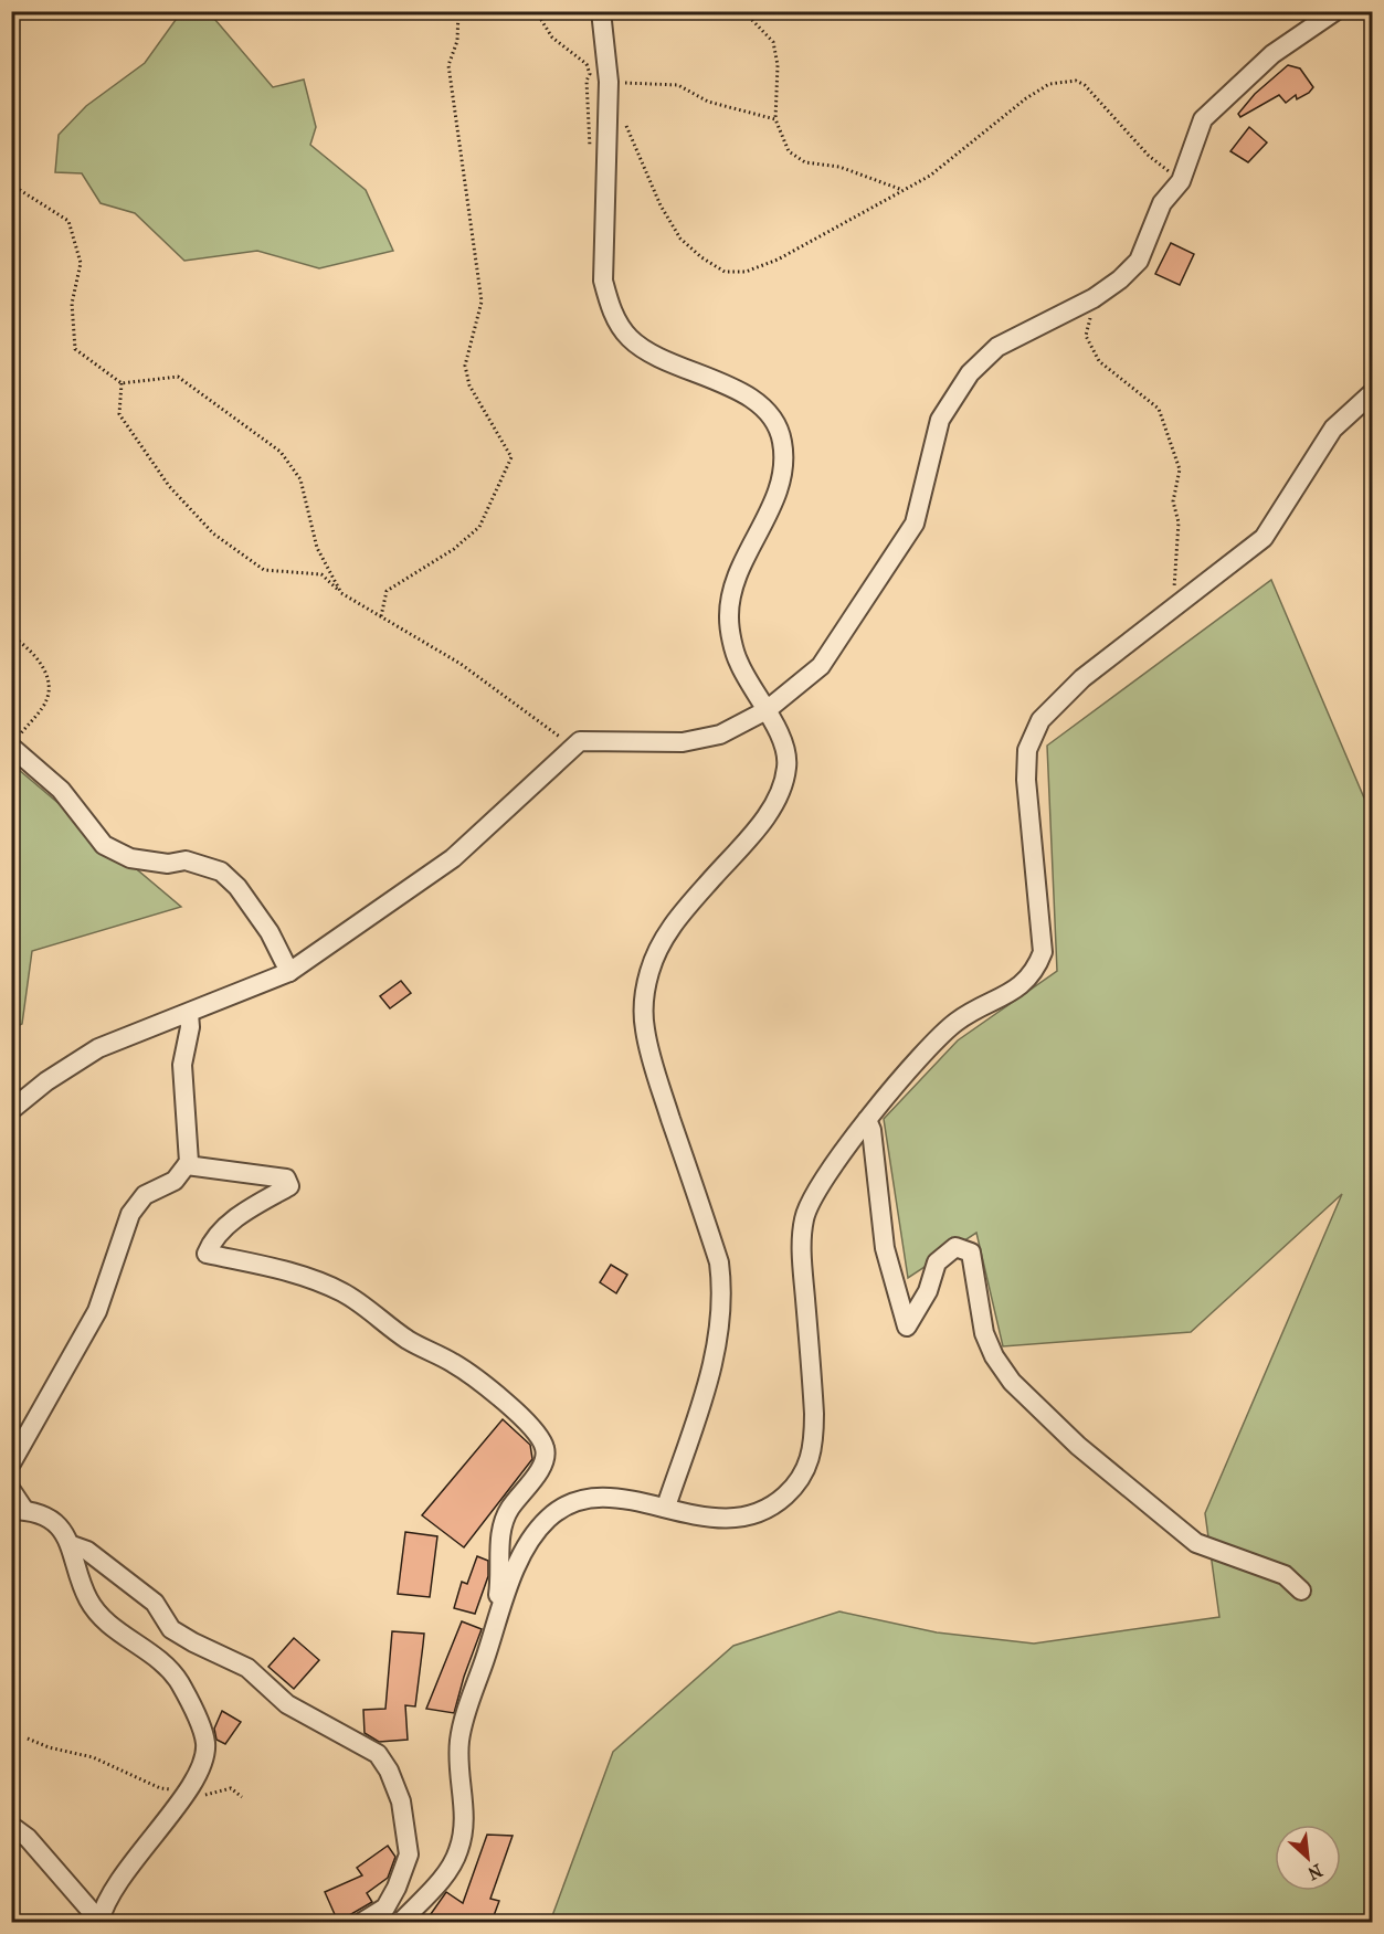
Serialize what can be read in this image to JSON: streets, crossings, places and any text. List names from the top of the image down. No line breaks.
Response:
{"north":"bottom right"}
